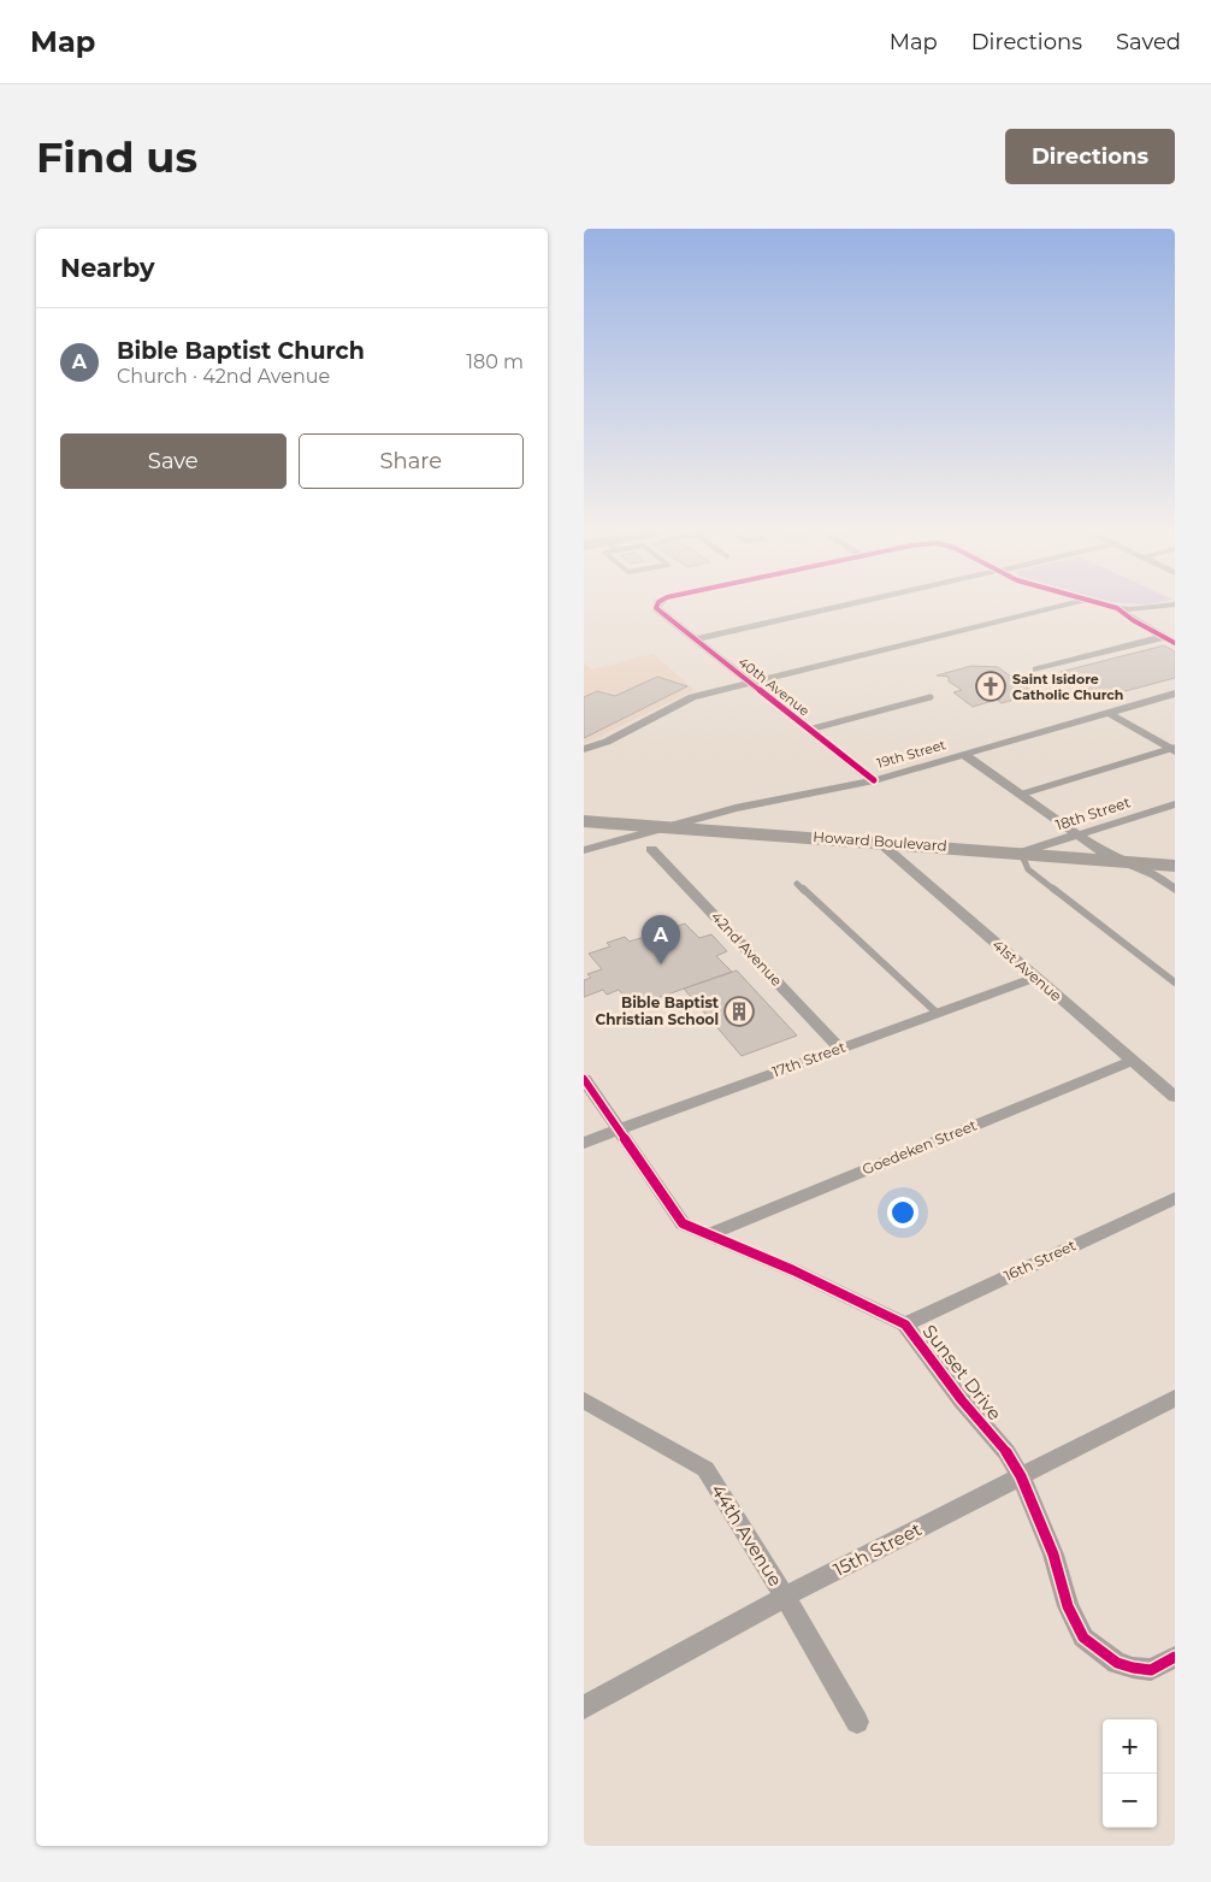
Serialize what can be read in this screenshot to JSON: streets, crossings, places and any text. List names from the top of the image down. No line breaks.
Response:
{"streets":{"main road":["Howard Boulevard"],"street":["40th Avenue","19th Street","18th Street","42nd Avenue","41st Avenue","17th Street","Goedeken Street","16th Street","Sunset Drive","44th Avenue","15th Street"]},"crossings":[["40th Avenue","19th Street"],["19th Street","Howard Boulevard"],["18th Street","Howard Boulevard"],["Howard Boulevard","41st Avenue"],["42nd Avenue","17th Street"],["41st Avenue","17th Street"],["41st Avenue","Goedeken Street"],["17th Street","Sunset Drive"],["Goedeken Street","Sunset Drive"],["16th Street","Sunset Drive"],["Sunset Drive","15th Street"],["44th Avenue","15th Street"]],"places":{"church":["Saint Isidore Catholic Church"],"building":["Bible Baptist Christian School"]},"page":{"header":"Map","nav":["Map","Directions","Saved"],"buttons":["Directions",["Save","Share"]],"title":"Find us","heading":"Nearby","list":[{"mark":"A","name":"Bible Baptist Church","note":"Church · 42nd Avenue","value":"180 m"}],"pins":"A","map_buttons":["+","−"]}}
